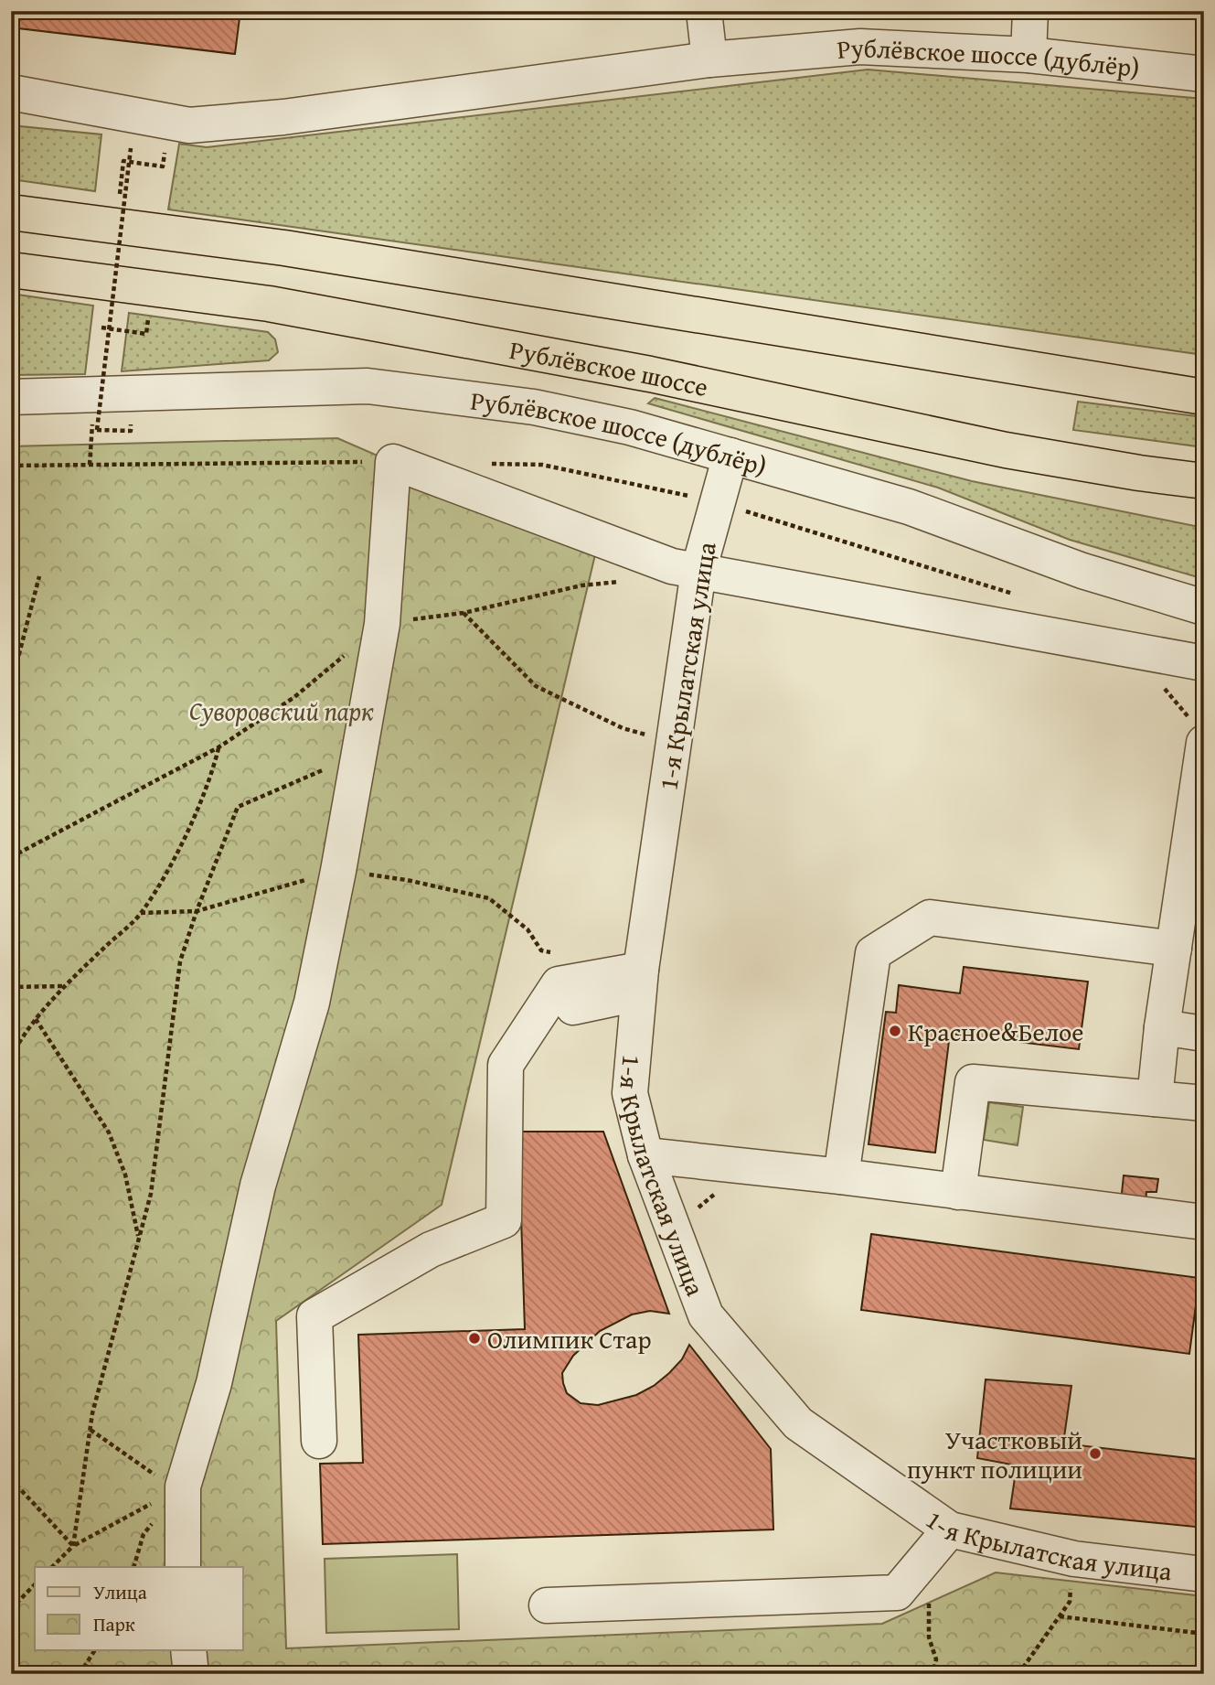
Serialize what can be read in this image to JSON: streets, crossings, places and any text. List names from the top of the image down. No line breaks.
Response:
{"streets":{"main road":["Рублёвское шоссе"],"street":["Рублёвское шоссе (дублёр)","1-я Крылатская улица"]},"crossings":[["Рублёвское шоссе (дублёр)","1-я Крылатская улица"]],"parks":["Суворовский парк"],"places":["Красное&Белое","Олимпик Стар","Участковый пункт полиции"],"legend":["Улица","Парк"]}
